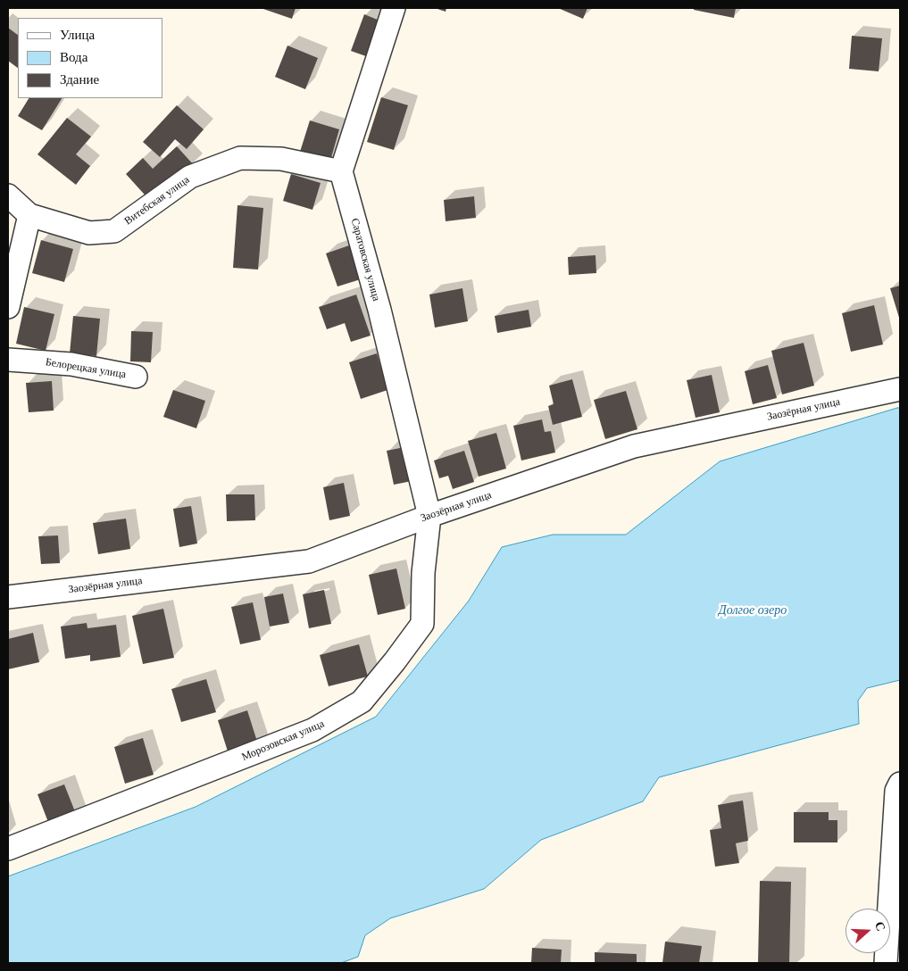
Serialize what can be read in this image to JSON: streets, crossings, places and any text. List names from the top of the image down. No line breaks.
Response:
{"streets":{"street":["Витебская улица","Саратовская улица","Белорецкая улица","Заозёрная улица","Морозовская улица"]},"crossings":[["Витебская улица","Саратовская улица"],["Саратовская улица","Заозёрная улица"],["Саратовская улица","Морозовская улица"],["Заозёрная улица","Морозовская улица"]],"water":["Долгое озеро"],"legend":["Улица","Вода","Здание"],"north":"right"}
